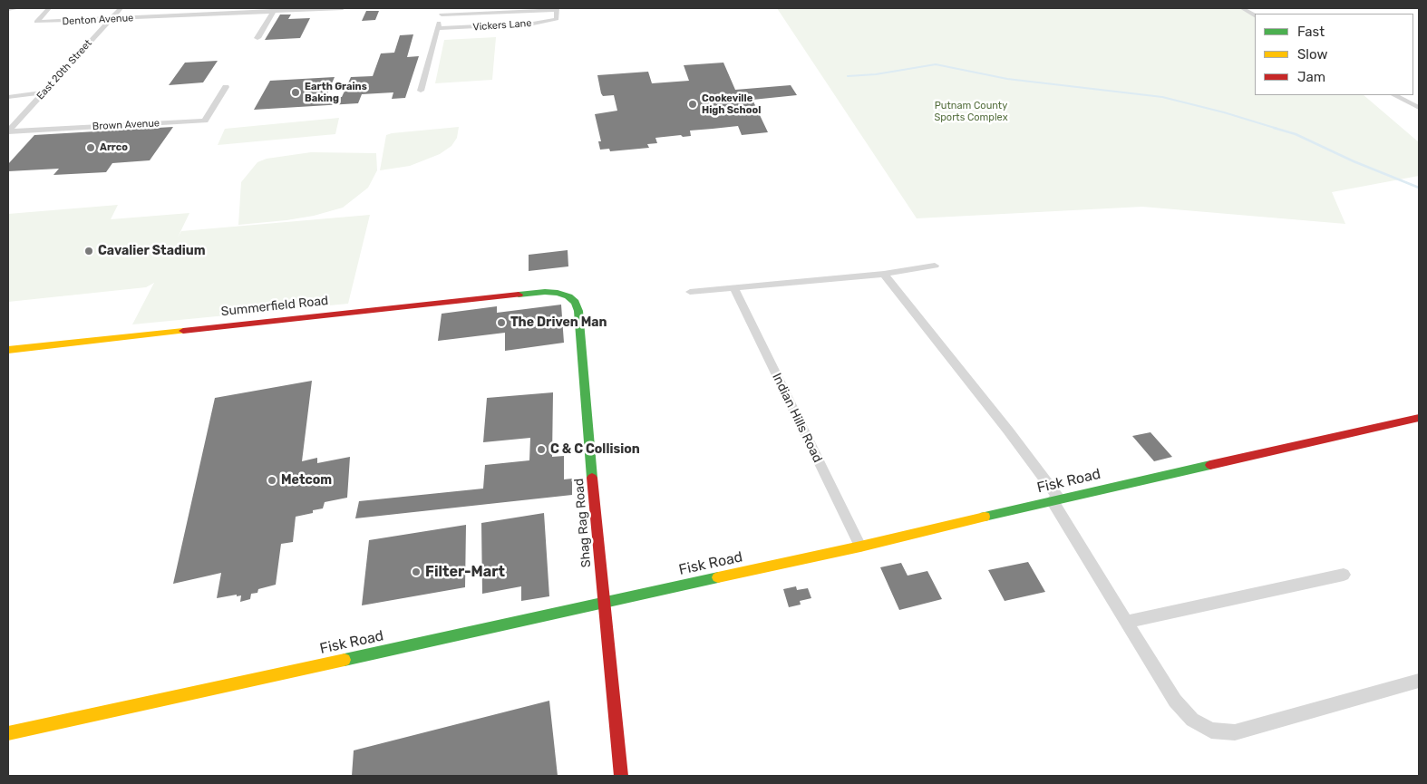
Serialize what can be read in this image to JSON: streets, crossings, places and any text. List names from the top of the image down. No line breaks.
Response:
{"streets":{"street":["Denton Avenue","Vickers Lane","East 20th Street","Brown Avenue","Summerfield Road","Indian Hills Road","Fisk Road","Shag Rag Road"]},"crossings":[["Denton Avenue","East 20th Street"],["East 20th Street","Brown Avenue"],["Summerfield Road","Shag Rag Road"],["Indian Hills Road","Fisk Road"],["Fisk Road","Shag Rag Road"]],"parks":["Putnam County Sports Complex"],"places":["Earth Grains Baking","Cookeville High School","Arrco","Cavalier Stadium","The Driven Man","C & C Collision","Metcom","Filter-Mart"],"legend":["Fast","Slow","Jam"]}
